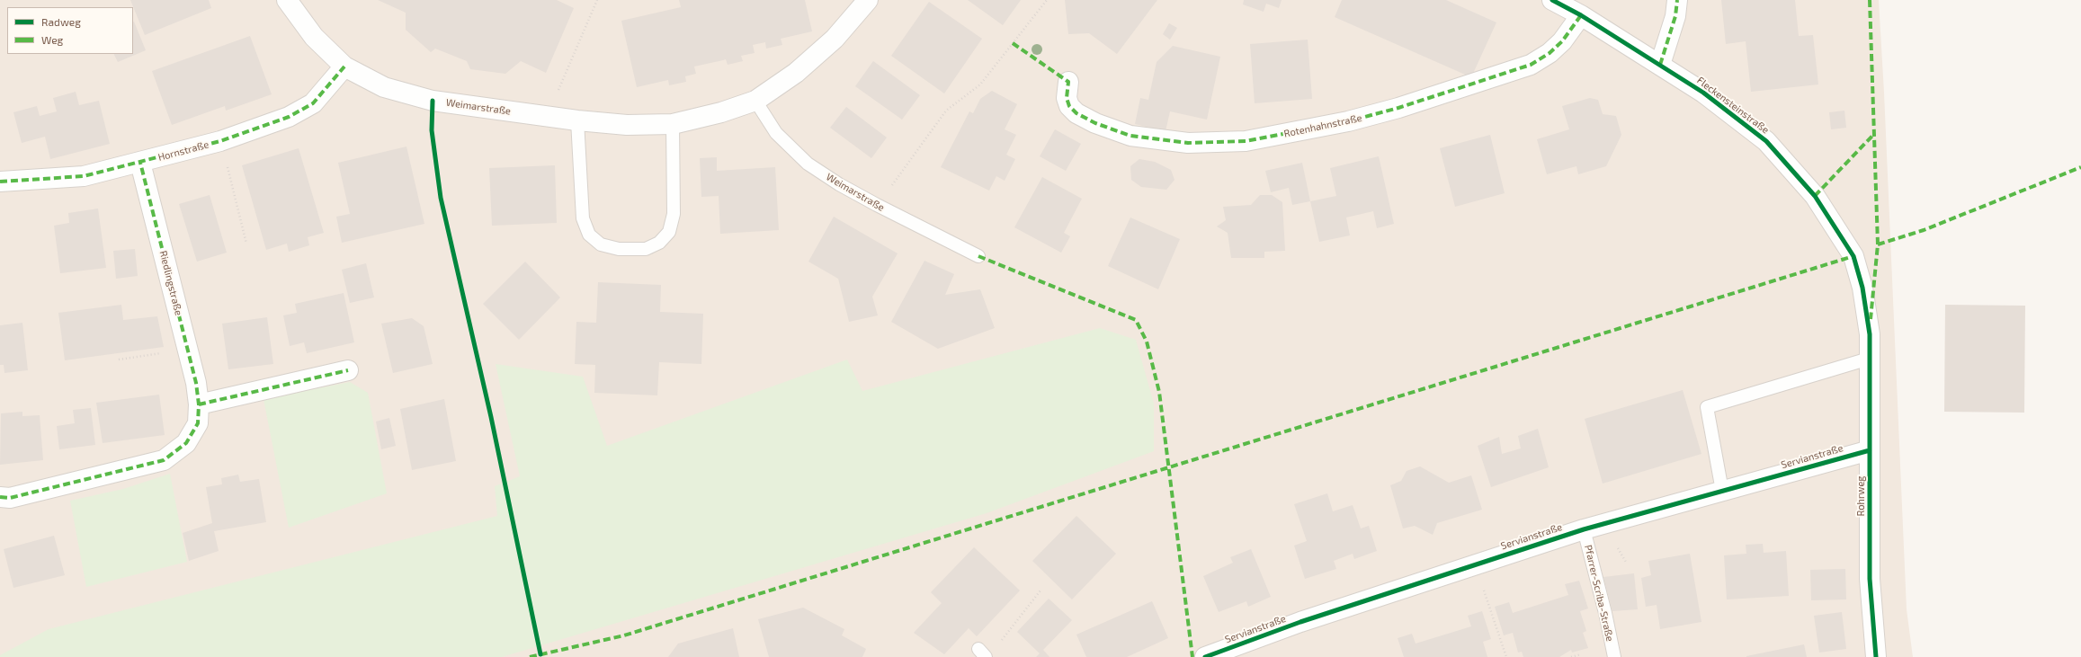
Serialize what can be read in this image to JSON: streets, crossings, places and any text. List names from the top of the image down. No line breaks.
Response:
{"streets":{"street":["Fleckensteinstraße","Weimarstraße","Rotenhahnstraße","Hornstraße","Riedlingstraße","Servianstraße","Rohrweg"],"lane":["Pfarrer-Scriba-Straße"]},"crossings":[["Fleckensteinstraße","Rotenhahnstraße"],["Fleckensteinstraße","Rohrweg"],["Weimarstraße","Hornstraße"],["Hornstraße","Riedlingstraße"],["Servianstraße","Rohrweg"],["Servianstraße","Pfarrer-Scriba-Straße"]],"legend":["Radweg","Weg"]}
